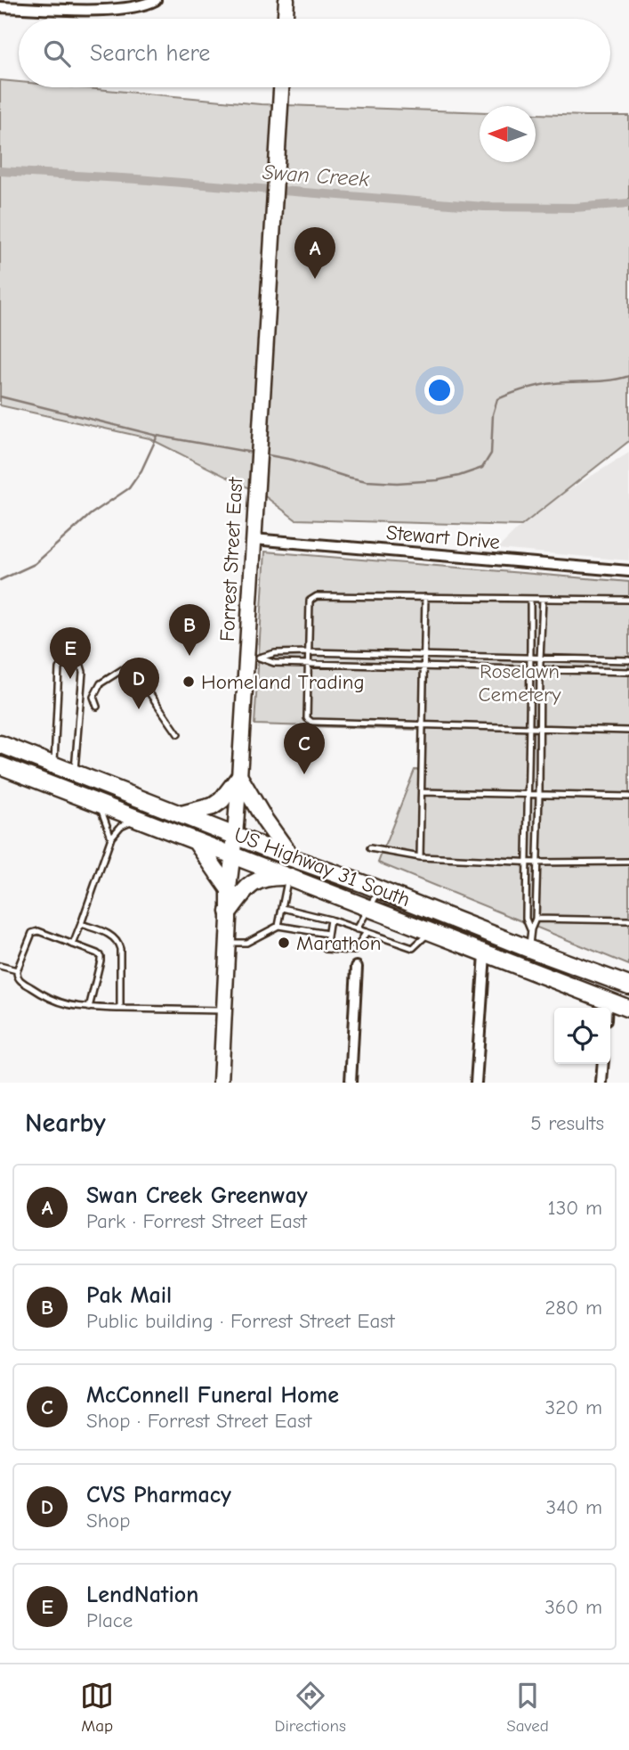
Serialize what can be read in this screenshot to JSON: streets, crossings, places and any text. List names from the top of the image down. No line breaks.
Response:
{"streets":{"main road":["US Highway 31 South"],"street":["Stewart Drive","Forrest Street East"]},"crossings":[["Stewart Drive","Forrest Street East"],["Forrest Street East","US Highway 31 South"]],"water":["Swan Creek"],"parks":["Roselawn Cemetery"],"places":["Homeland Trading","Marathon"],"north":"left","page":{"search":"Search here","pins":["A","B","E","D","C"],"heading":["Nearby","5 results"],"list":[{"mark":"A","name":"Swan Creek Greenway","note":"Park · Forrest Street East","value":"130 m"},{"mark":"B","name":"Pak Mail","note":"Public building · Forrest Street East","value":"280 m"},{"mark":"C","name":"McConnell Funeral Home","note":"Shop · Forrest Street East","value":"320 m"},{"mark":"D","name":"CVS Pharmacy","note":"Shop","value":"340 m"},{"mark":"E","name":"LendNation","note":"Place","value":"360 m"}],"nav":["Map","Directions","Saved"]}}
